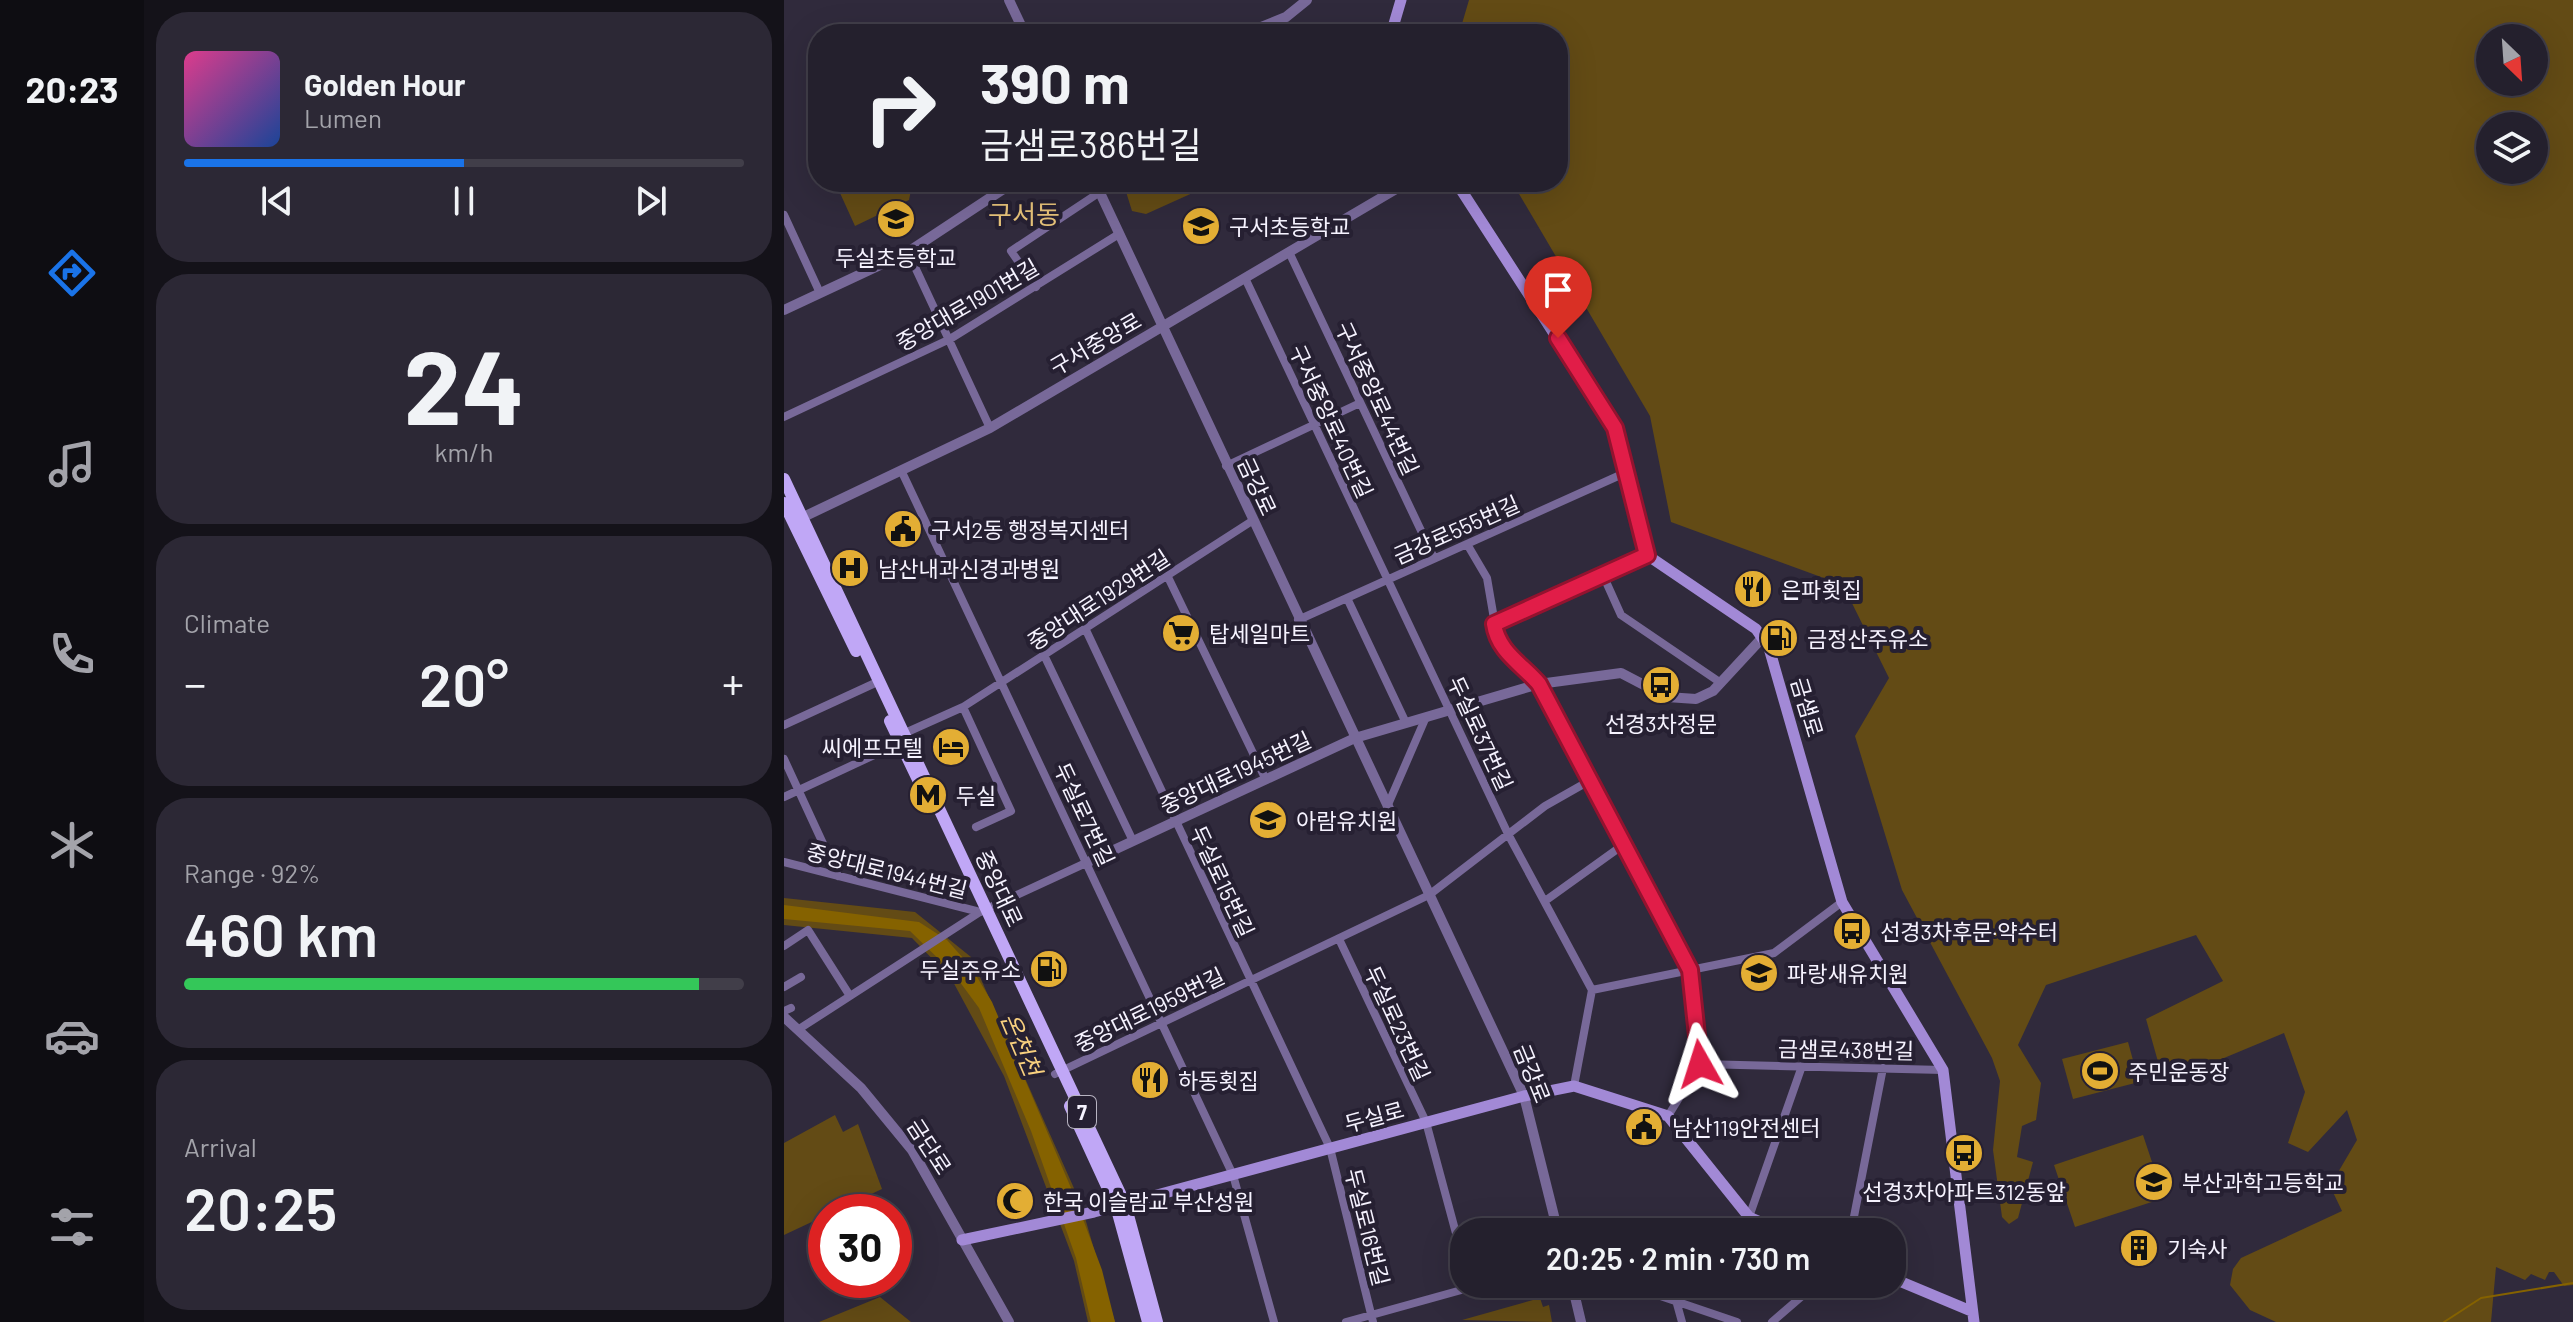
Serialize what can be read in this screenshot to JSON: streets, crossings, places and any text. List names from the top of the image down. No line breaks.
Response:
{"streets":{"main road":["금샘로","중앙대로","7","두실로"],"street":["중앙대로1901번길","구서중앙로","구서중앙로44번길","구서중앙로40번길","금강로","금강로555번길","중앙대로1929번길","두실로37번길","중앙대로1945번길","두실로7번길","중앙대로1944번길","두실로15번길","중앙대로1959번길","두실로23번길","금샘로438번길","금단로","두실로16번길"]},"crossings":[["중앙대로1901번길","금강로"],["구서중앙로","구서중앙로44번길"],["구서중앙로","구서중앙로40번길"],["구서중앙로","금강로"],["구서중앙로","두실로7번길"],["구서중앙로","중앙대로"],["구서중앙로44번길","금강로555번길"],["구서중앙로40번길","금강로555번길"],["구서중앙로40번길","두실로37번길"],["금강로","금강로555번길"],["금강로","중앙대로1929번길"],["금강로","중앙대로1945번길"],["금강로","중앙대로1959번길"],["금강로","두실로"],["금강로555번길","두실로37번길"],["중앙대로1929번길","두실로7번길"],["중앙대로1929번길","두실로15번길"],["중앙대로1929번길","중앙대로"],["금샘로","금샘로438번길"],["두실로37번길","중앙대로1945번길"],["두실로37번길","중앙대로1959번길"],["중앙대로1945번길","두실로7번길"],["중앙대로1945번길","중앙대로1944번길"],["중앙대로1945번길","두실로15번길"],["중앙대로1945번길","중앙대로"],["중앙대로1945번길","금단로"],["두실로7번길","중앙대로1959번길"],["두실로7번길","두실로"],["중앙대로1944번길","중앙대로"],["두실로15번길","중앙대로1959번길"],["두실로15번길","두실로"],["두실로15번길","두실로16번길"],["중앙대로","중앙대로1959번길"],["중앙대로","두실로"],["중앙대로1959번길","두실로23번길"],["두실로23번길","두실로"],["두실로","금단로"],["두실로","두실로16번길"]],"districts":["구서동"],"water":["온천천"],"places":{"school or university":["두실초등학교","구서초등학교","아람유치원","파랑새유치원","부산과학고등학교"],"public building":["구서2동 행정복지센터","남산119안전센터"],"hospital":["남산내과신경과병원"],"restaurant":["은파횟집","하동횟집"],"supermarket":["탑세일마트"],"fuel station":["금정산주유소","두실주유소"],"bus stop":["선경3차정문","선경3차후문·약수터","선경3차아파트312동앞"],"hotel":["씨에프모텔"],"metro station":["두실"],"sports":["주민운동장"],"mosque":["한국 이슬람교 부산성원"],"building":["기숙사"]},"north":"bottom right","page":{"tabs":"20:23","turn":["390 m","금샘로386번길"],"song":["Golden Hour","Lumen"],"tile":[["24","km/h"],"Climate",["Range · 92%","460 km"],["Arrival","20:25"]],"heat":["−","20°","+"],"limit":"30","trip":"20:25 · 2 min · 730 m"}}
